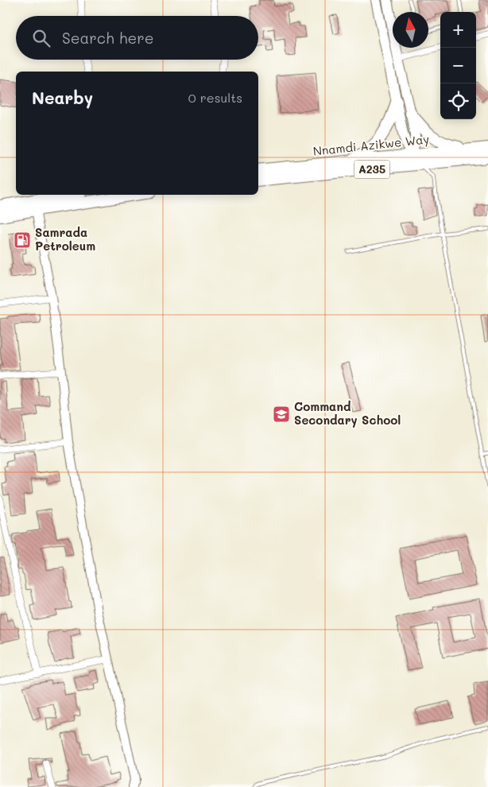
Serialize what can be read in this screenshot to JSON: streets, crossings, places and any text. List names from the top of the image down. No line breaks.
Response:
{"streets":{"highway":["Nnamdi Azikwe Way","A235"]},"places":{"fuel station":["Samrada Petroleum"],"school or university":["Command Secondary School"]},"north":"top","page":{"map_buttons":["+","−"],"search":"Search here","heading":["Nearby","0 results"]}}
